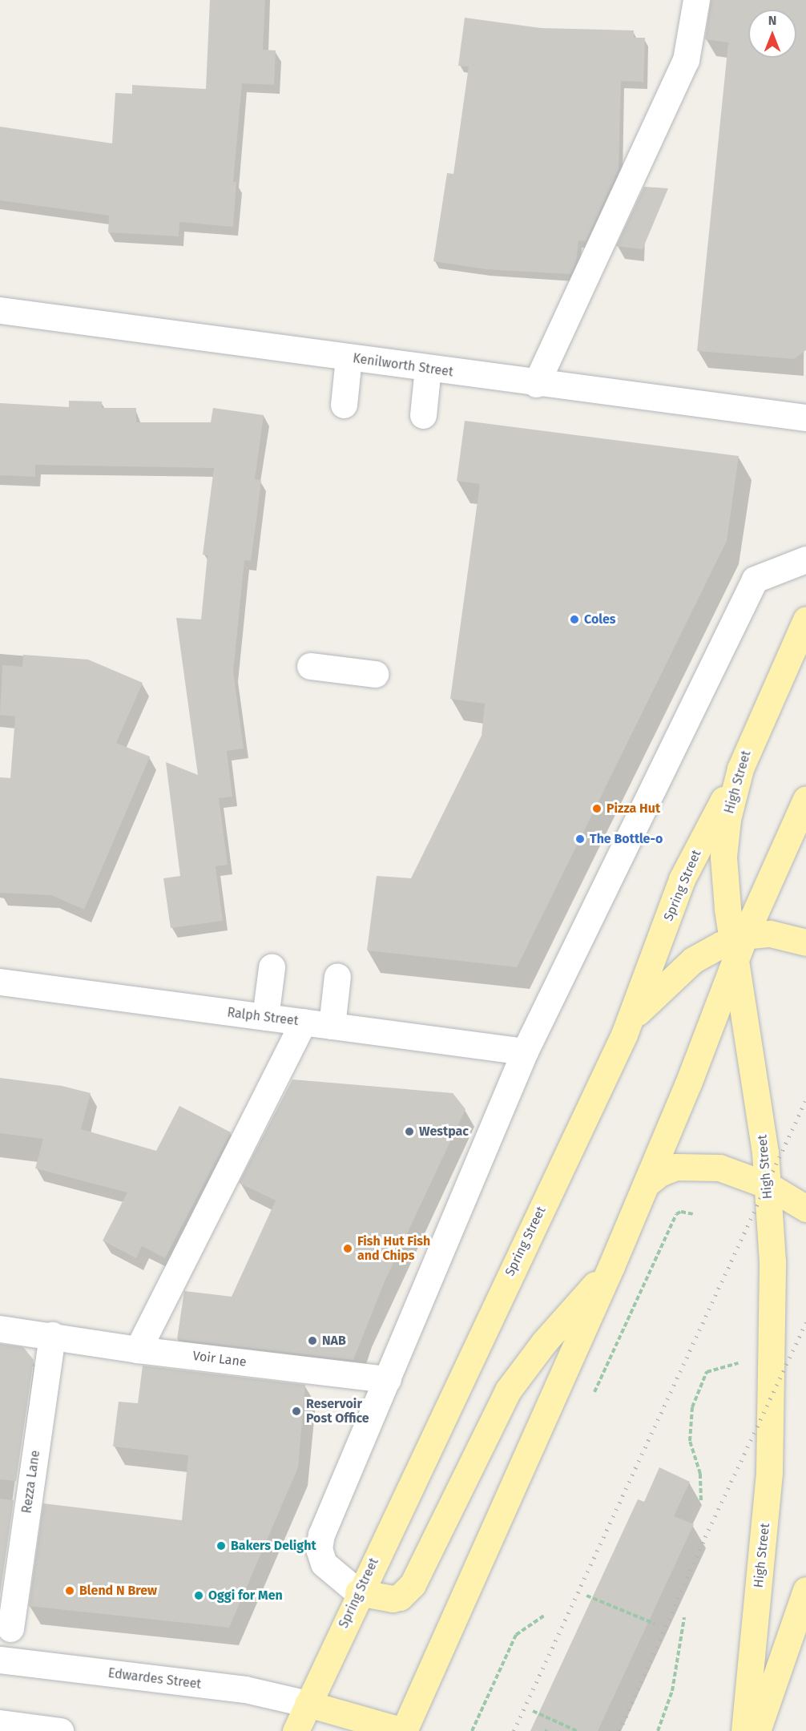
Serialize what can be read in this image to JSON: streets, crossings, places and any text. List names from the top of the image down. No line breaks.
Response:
{"streets":{"main road":["High Street","Spring Street"],"street":["Kenilworth Street","Ralph Street","Voir Lane","Rezza Lane","Edwardes Street"]},"crossings":[["High Street","Spring Street"],["Spring Street","Edwardes Street"],["Voir Lane","Rezza Lane"]],"places":["Coles","Pizza Hut","The Bottle-o","Westpac","Fish Hut Fish and Chips","NAB","Reservoir Post Office","Bakers Delight","Blend N Brew","Oggi for Men"],"north":"top"}
